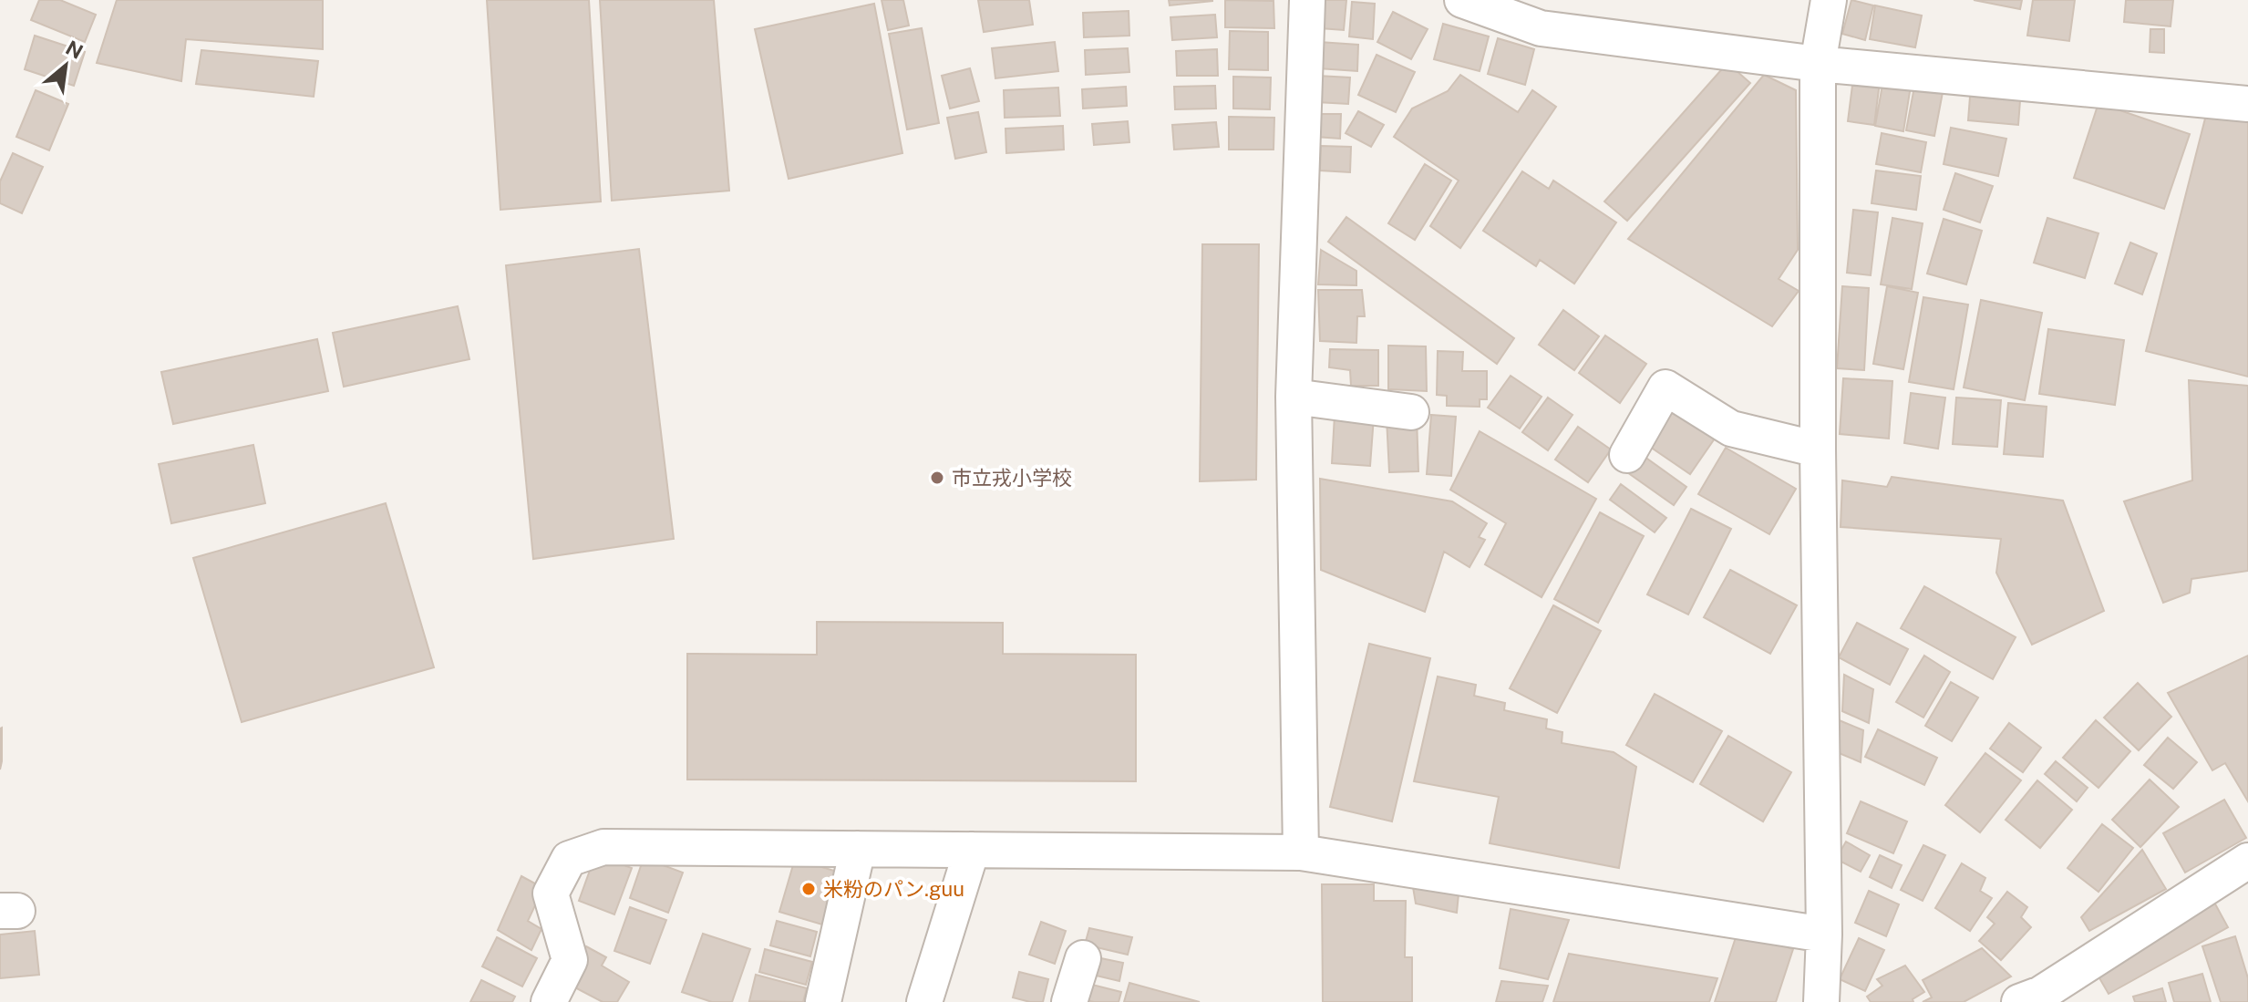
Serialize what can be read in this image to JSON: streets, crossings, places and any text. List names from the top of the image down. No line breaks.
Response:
{"places":["市立戎小学校","米粉のパン.guu"],"north":"top right"}
